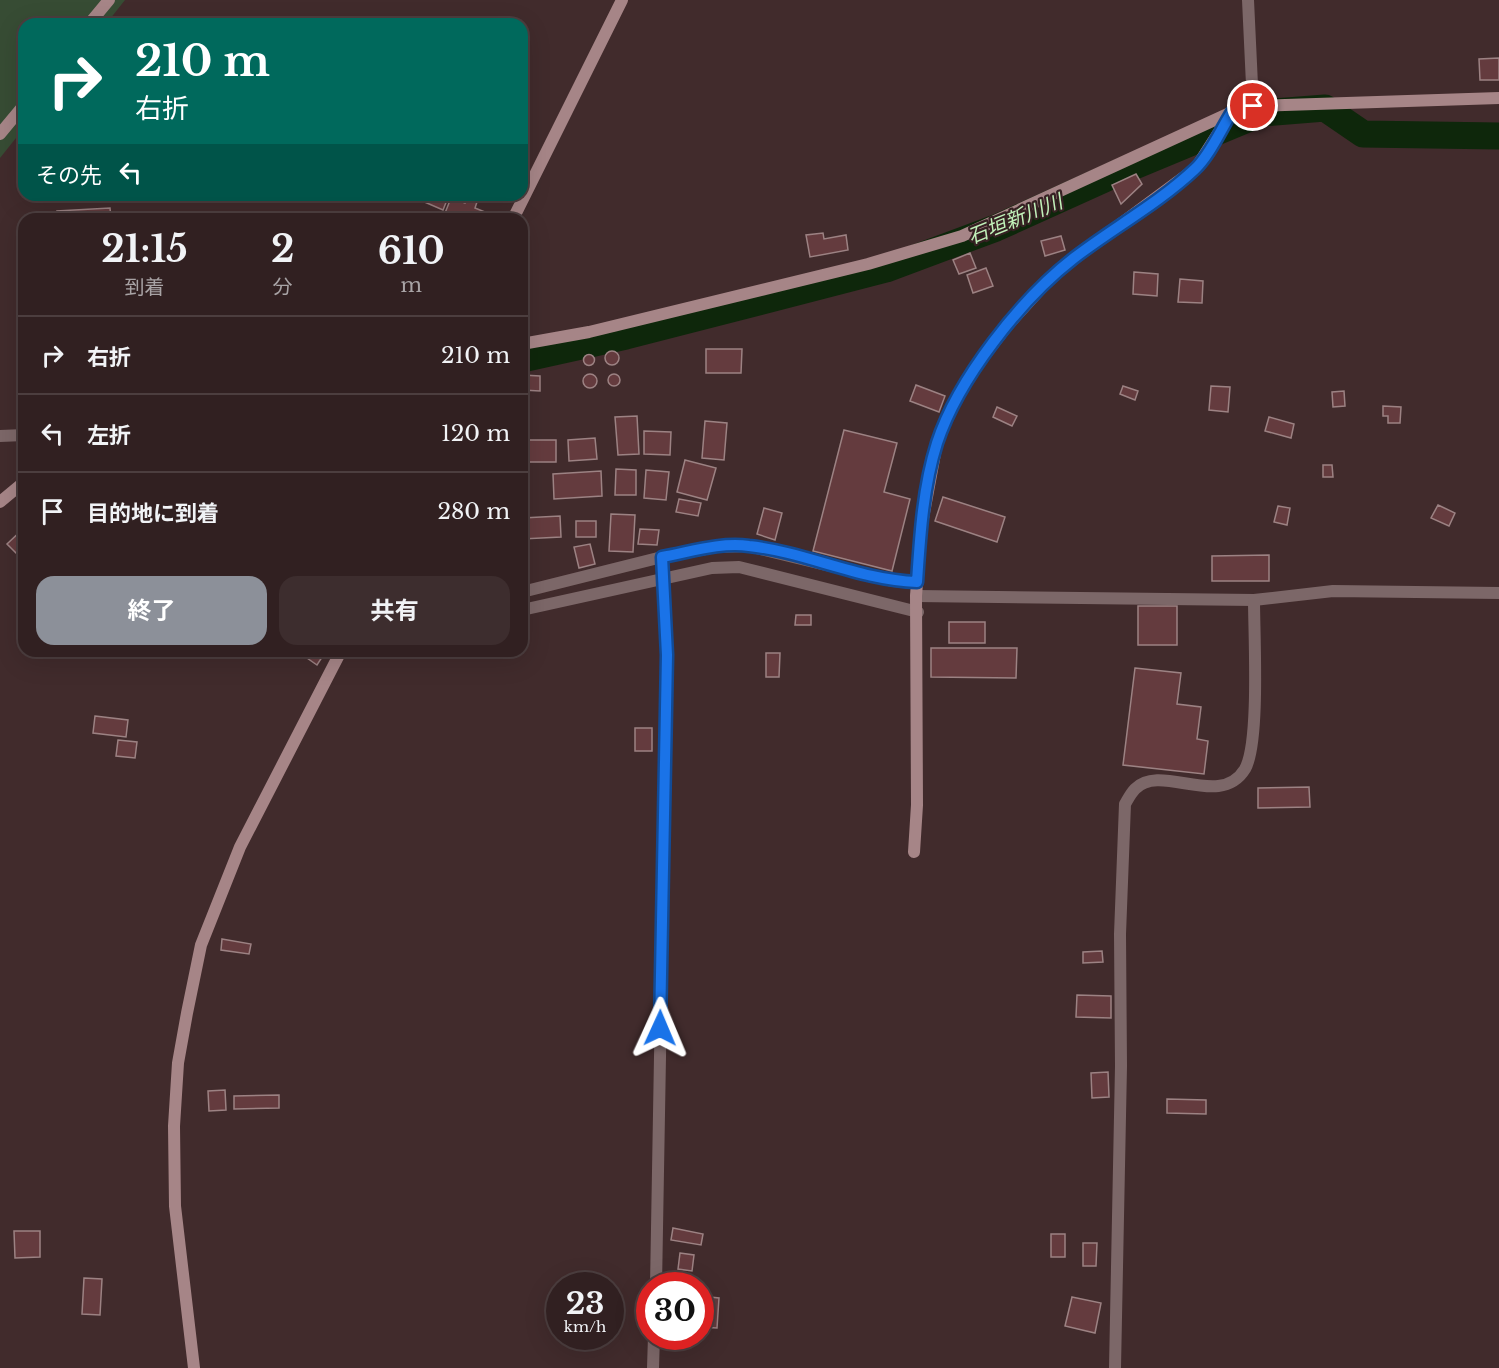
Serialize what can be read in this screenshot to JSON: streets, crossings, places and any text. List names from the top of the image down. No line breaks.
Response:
{"water":["石垣新川川"],"page":{"turn":["210 m","右折"],"then":"その先","eta":["21:15","到着","2","分","610","m"],"list":[{"name":"右折","value":"210 m"},{"name":"左折","value":"120 m"},{"name":"目的地に到着","value":"280 m"}],"buttons":["終了","共有"],"speed":"23 km/h","limit":"30"}}
